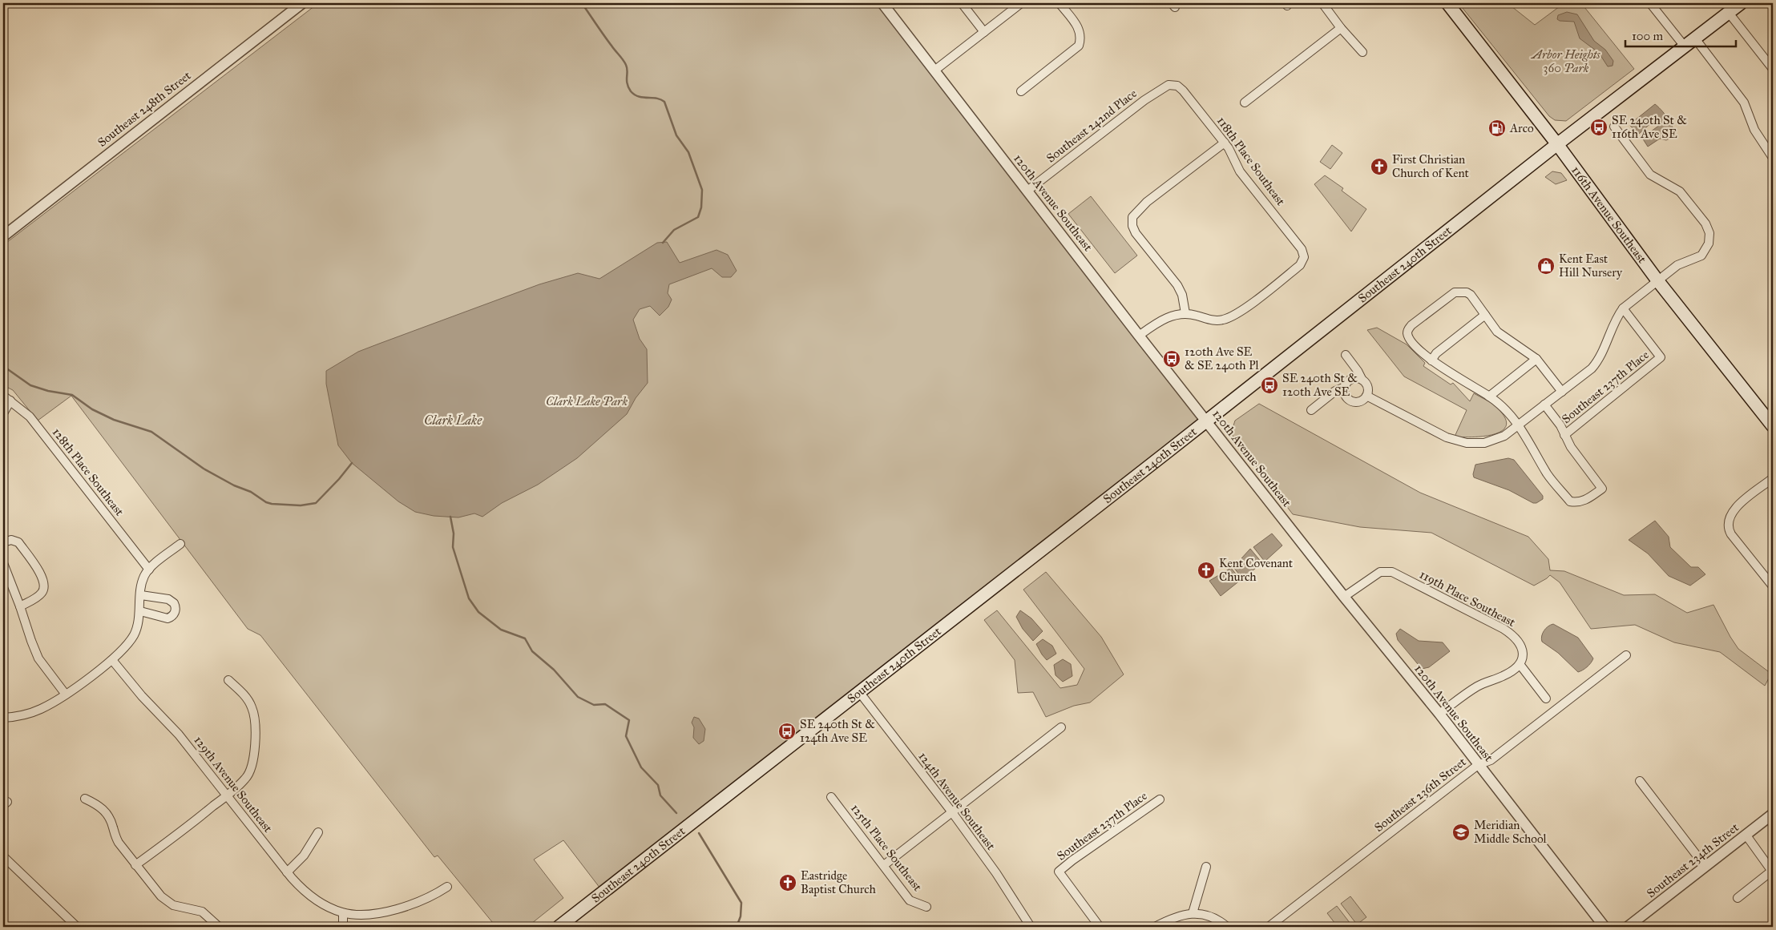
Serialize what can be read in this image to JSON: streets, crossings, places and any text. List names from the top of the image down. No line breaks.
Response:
{"streets":{"main road":["116th Avenue Southeast","Southeast 240th Street"],"street":["Southeast 248th Street","Southeast 242nd Place","118th Place Southeast","120th Avenue Southeast","Southeast 237th Place","128th Place Southeast","119th Place Southeast","129th Avenue Southeast","Southeast 236th Street","124th Avenue Southeast","125th Place Southeast","Southeast 234th Street"]},"crossings":[["Southeast 242nd Place","118th Place Southeast"],["Southeast 242nd Place","120th Avenue Southeast"],["120th Avenue Southeast","Southeast 240th Street"],["120th Avenue Southeast","119th Place Southeast"],["120th Avenue Southeast","Southeast 236th Street"],["116th Avenue Southeast","Southeast 240th Street"],["Southeast 240th Street","124th Avenue Southeast"]],"water":["Clark Lake"],"parks":["Arbor Heights 360 Park","Clark Lake Park"],"places":{"bus stop":["SE 240th St & 116th Ave SE","120th Ave SE & SE 240th Pl","SE 240th St & 120th Ave SE","SE 240th St & 124th Ave SE"],"fuel station":["Arco"],"church":["First Christian Church of Kent","Kent Covenant Church","Eastridge Baptist Church"],"shop":["Kent East Hill Nursery"],"school or university":["Meridian Middle School"]},"scale_bar":"100 m"}
